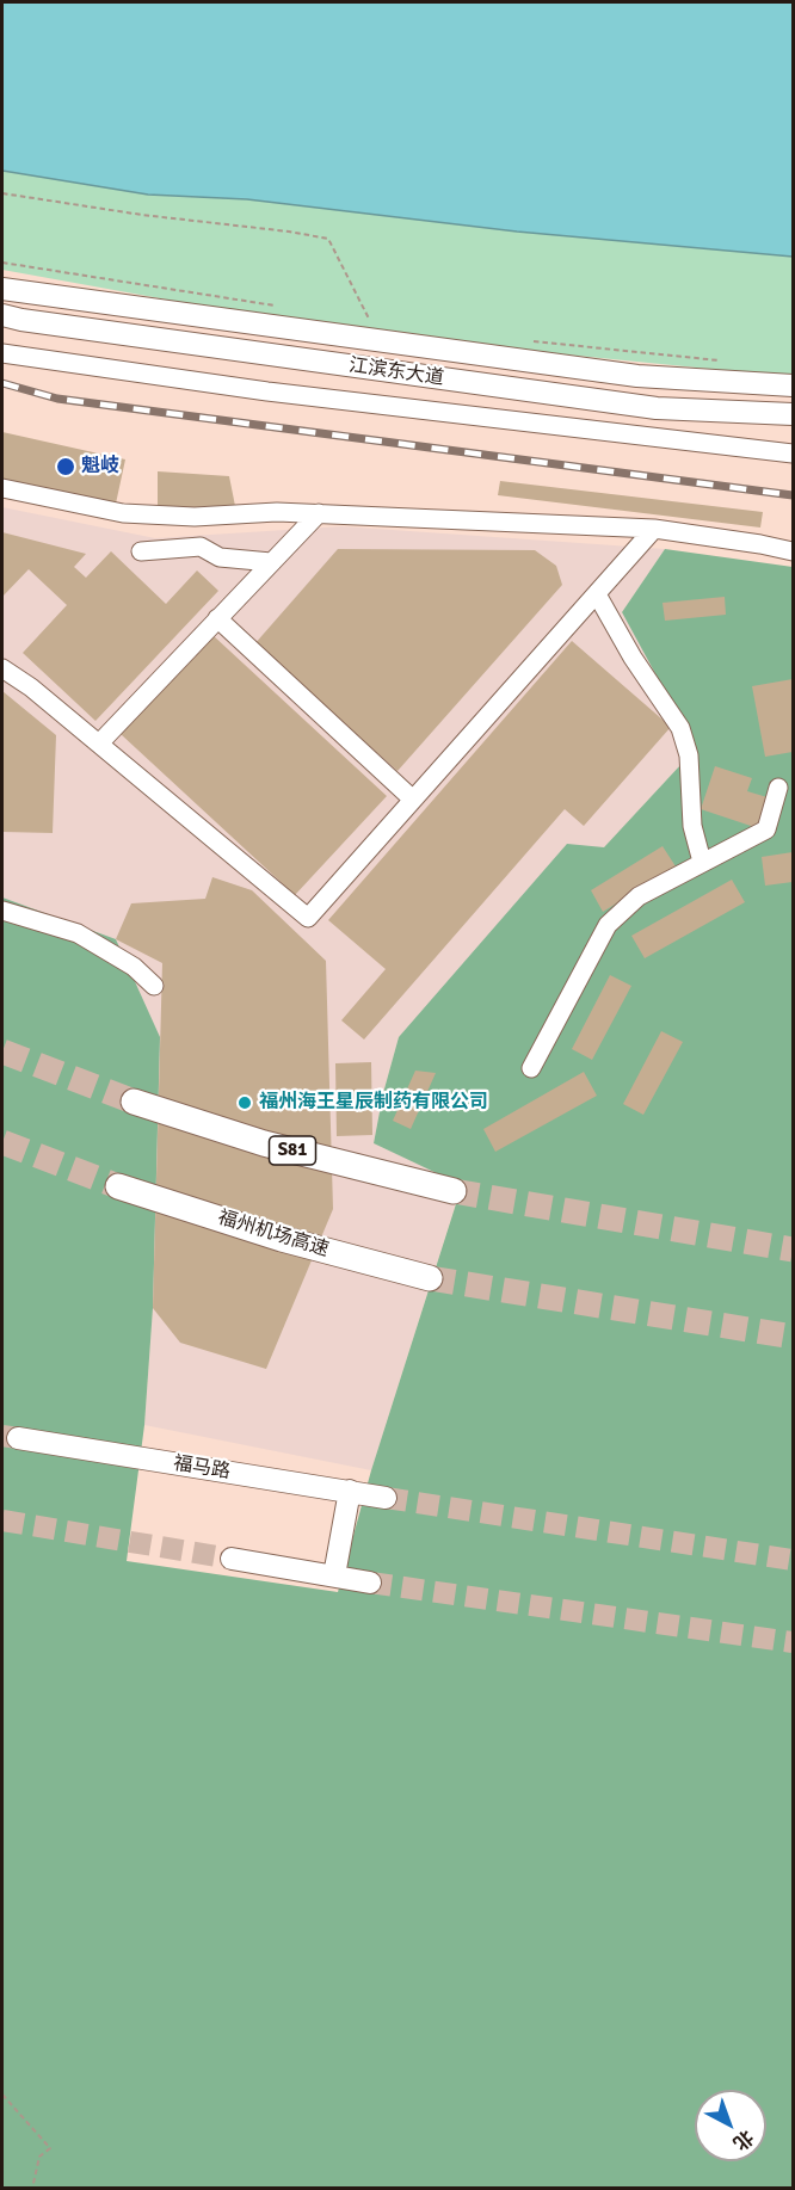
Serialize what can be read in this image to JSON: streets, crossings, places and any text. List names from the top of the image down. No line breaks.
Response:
{"streets":{"highway":["S81","福州机场高速"],"main road":["江滨东大道","福马路"]},"places":["魁岐","福州海王星辰制药有限公司"],"north":"bottom right"}
